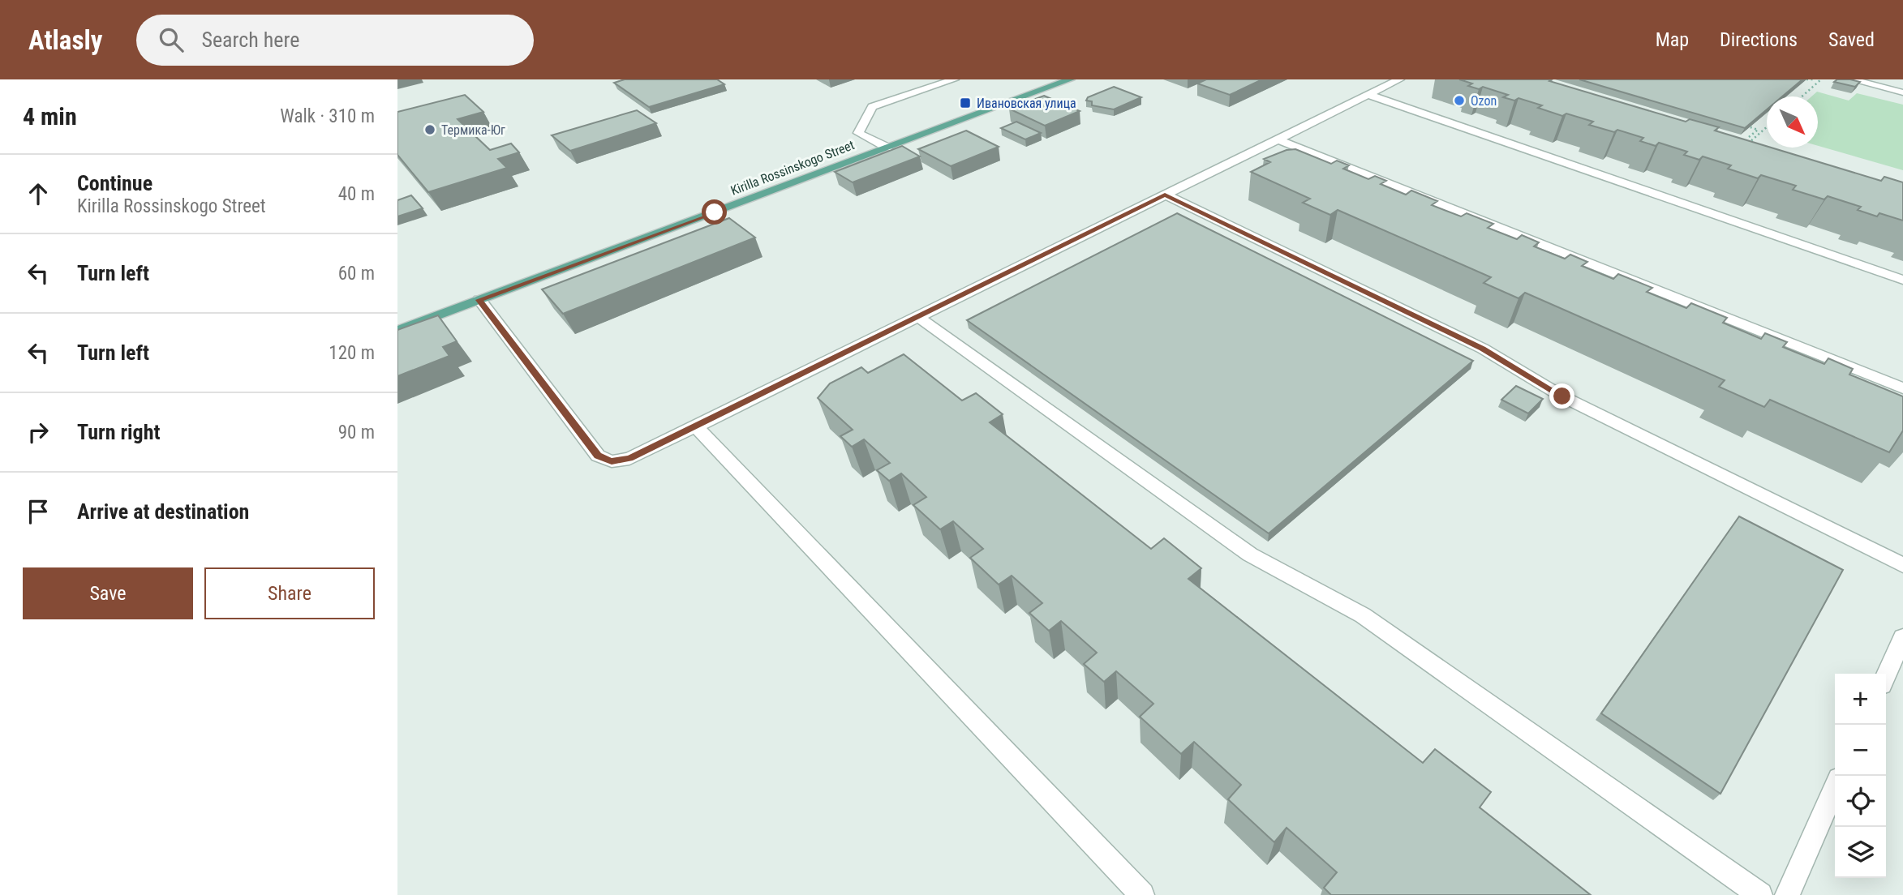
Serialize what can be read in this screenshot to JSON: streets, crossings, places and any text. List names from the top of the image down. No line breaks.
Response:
{"streets":{"main road":["Kirilla Rossinskogo Street"]},"places":{"other":["Ozon","Термика-Юг"],"transit":["Ивановская улица"]},"north":"bottom right","page":{"header":"Atlasly","search":"Search here","nav":["Map","Directions","Saved"],"heading":["4 min","Walk · 310 m"],"list":[["Continue","Kirilla Rossinskogo Street","40 m"],["Turn left","60 m"],["Turn left","120 m"],["Turn right","90 m"],"Arrive at destination"],"buttons":["Save","Share"],"map_buttons":["+","−"]}}
